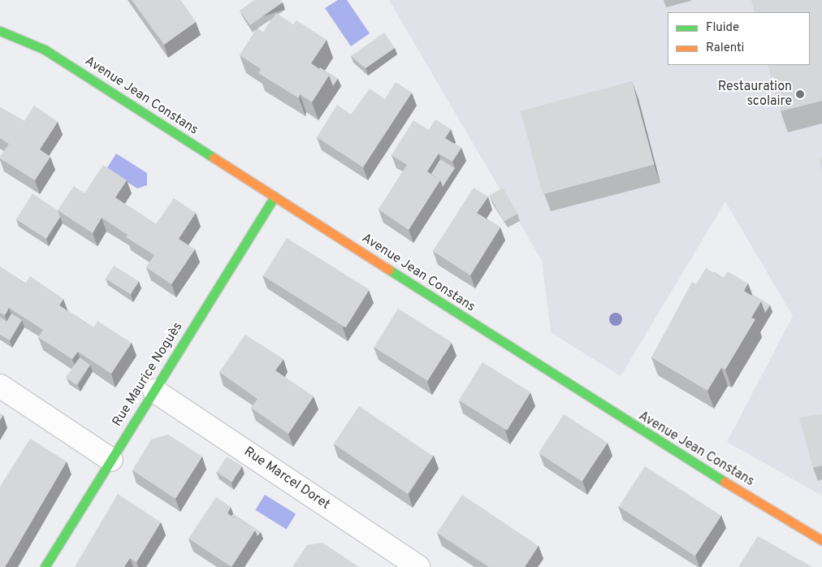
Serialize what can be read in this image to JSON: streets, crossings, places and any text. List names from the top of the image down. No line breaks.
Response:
{"streets":{"street":["Avenue Jean Constans","Rue Maurice Noguès","Rue Marcel Doret"]},"crossings":[["Avenue Jean Constans","Rue Maurice Noguès"],["Rue Maurice Noguès","Rue Marcel Doret"]],"places":["Restauration scolaire"],"legend":["Fluide","Ralenti"]}
